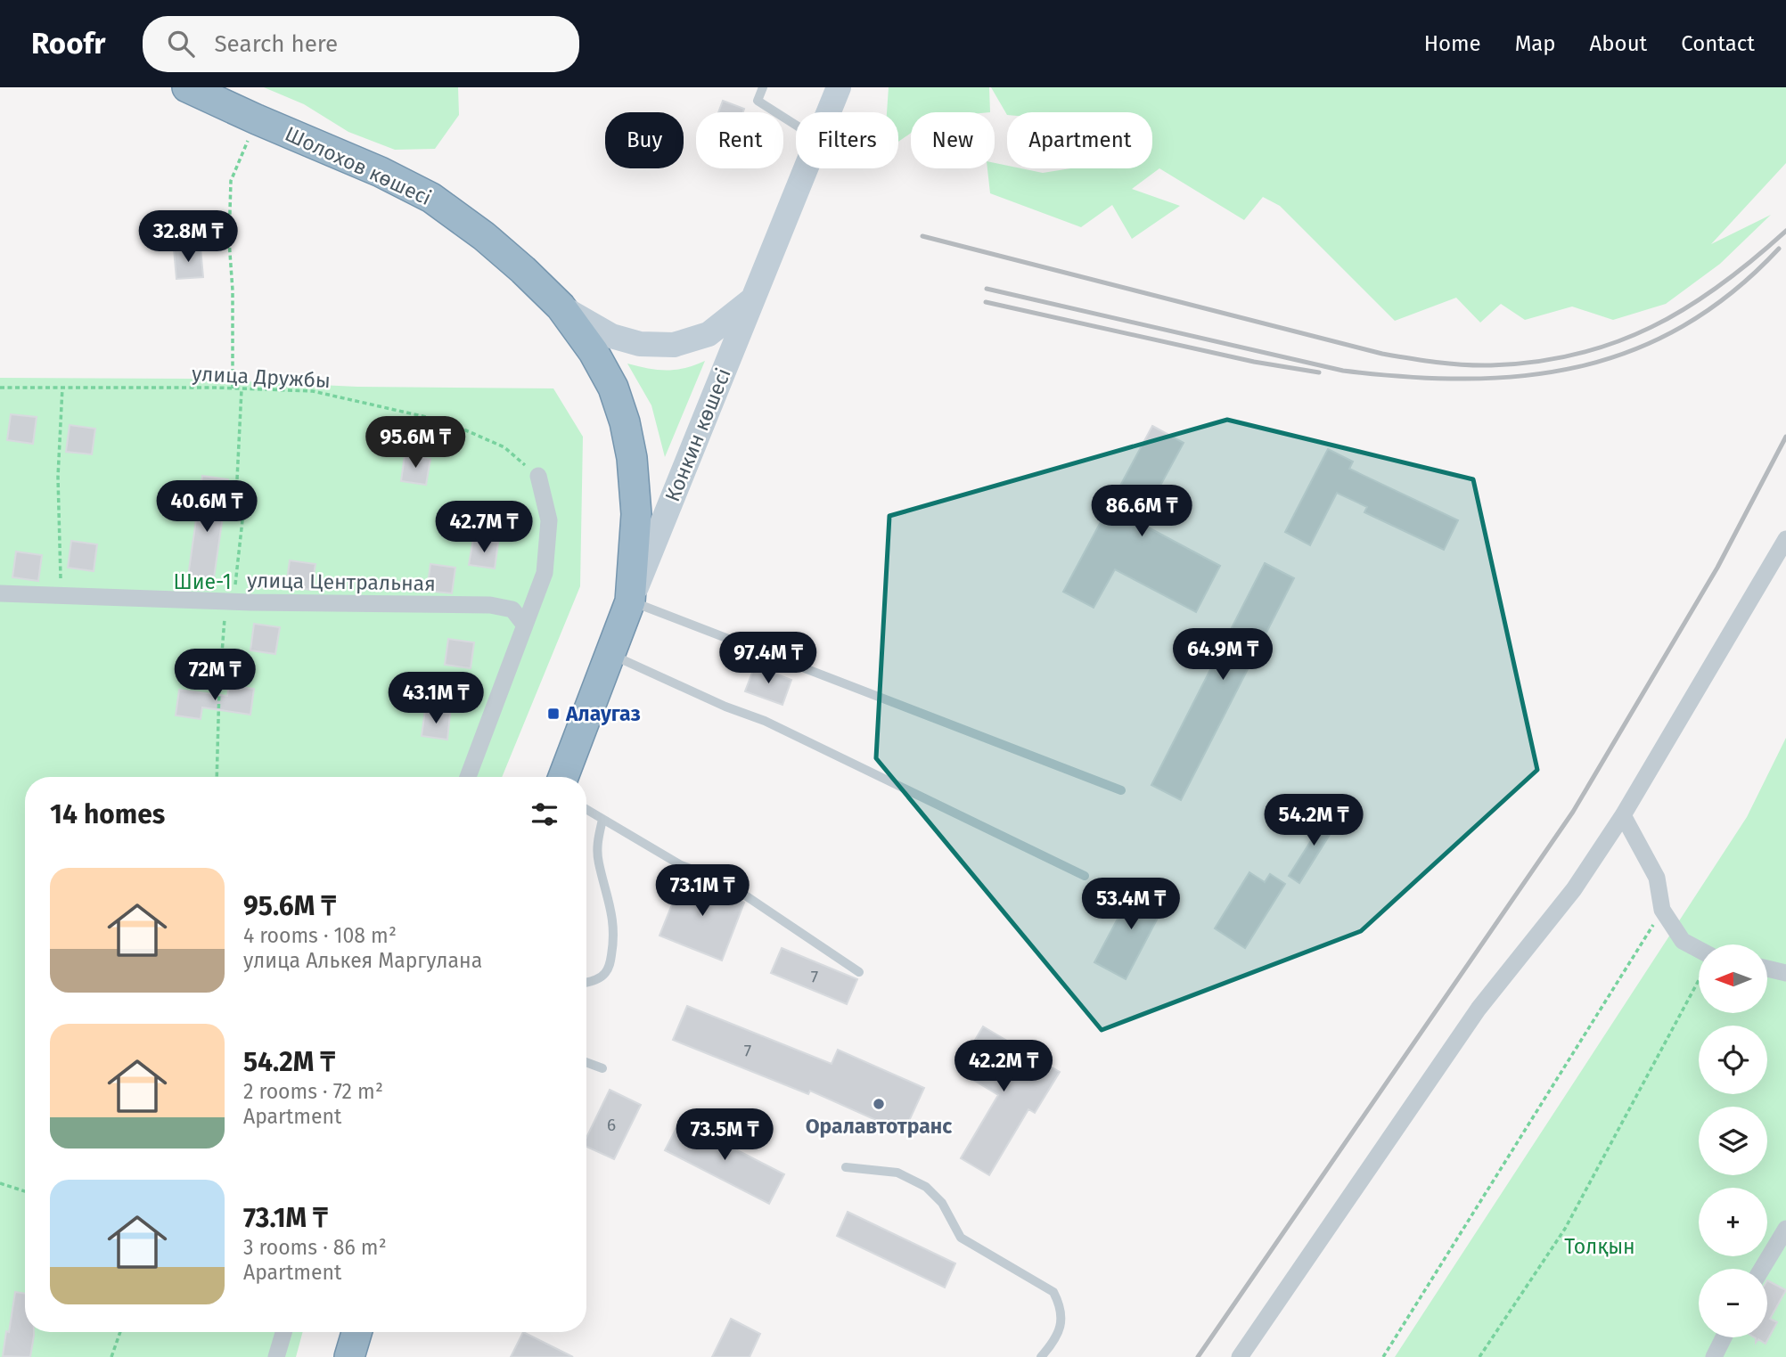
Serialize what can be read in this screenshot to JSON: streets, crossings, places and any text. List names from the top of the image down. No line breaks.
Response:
{"streets":{"highway":["Шолохов көшесі","Конкин көшесі"],"street":["улица Центральная"],"path":["улица Дружбы"]},"crossings":[["Шолохов көшесі","Конкин көшесі"]],"parks":["Шие-1","Толқын"],"places":{"transit":["Алаугаз"],"other":["Оралавтотранс"]},"house_numbers":["7","7","6"],"north":"left","page":{"header":"Roofr","search":"Search here","nav":["Home","Map","About","Contact"],"chip":["Buy","Rent","Filters","New","Apartment"],"price":["32.8M ₸","95.6M ₸","40.6M ₸","86.6M ₸","42.7M ₸","64.9M ₸","97.4M ₸","72M ₸","43.1M ₸","54.2M ₸","73.1M ₸","53.4M ₸","42.2M ₸","73.5M ₸"],"heading":"14 homes","list":[{"name":"95.6M ₸","note":"4 rooms · 108 m² · улица Алькея Маргулана"},{"name":"54.2M ₸","note":"2 rooms · 72 m² · Apartment"},{"name":"73.1M ₸","note":"3 rooms · 86 m² · Apartment"}],"map_buttons":["+","−"]}}
